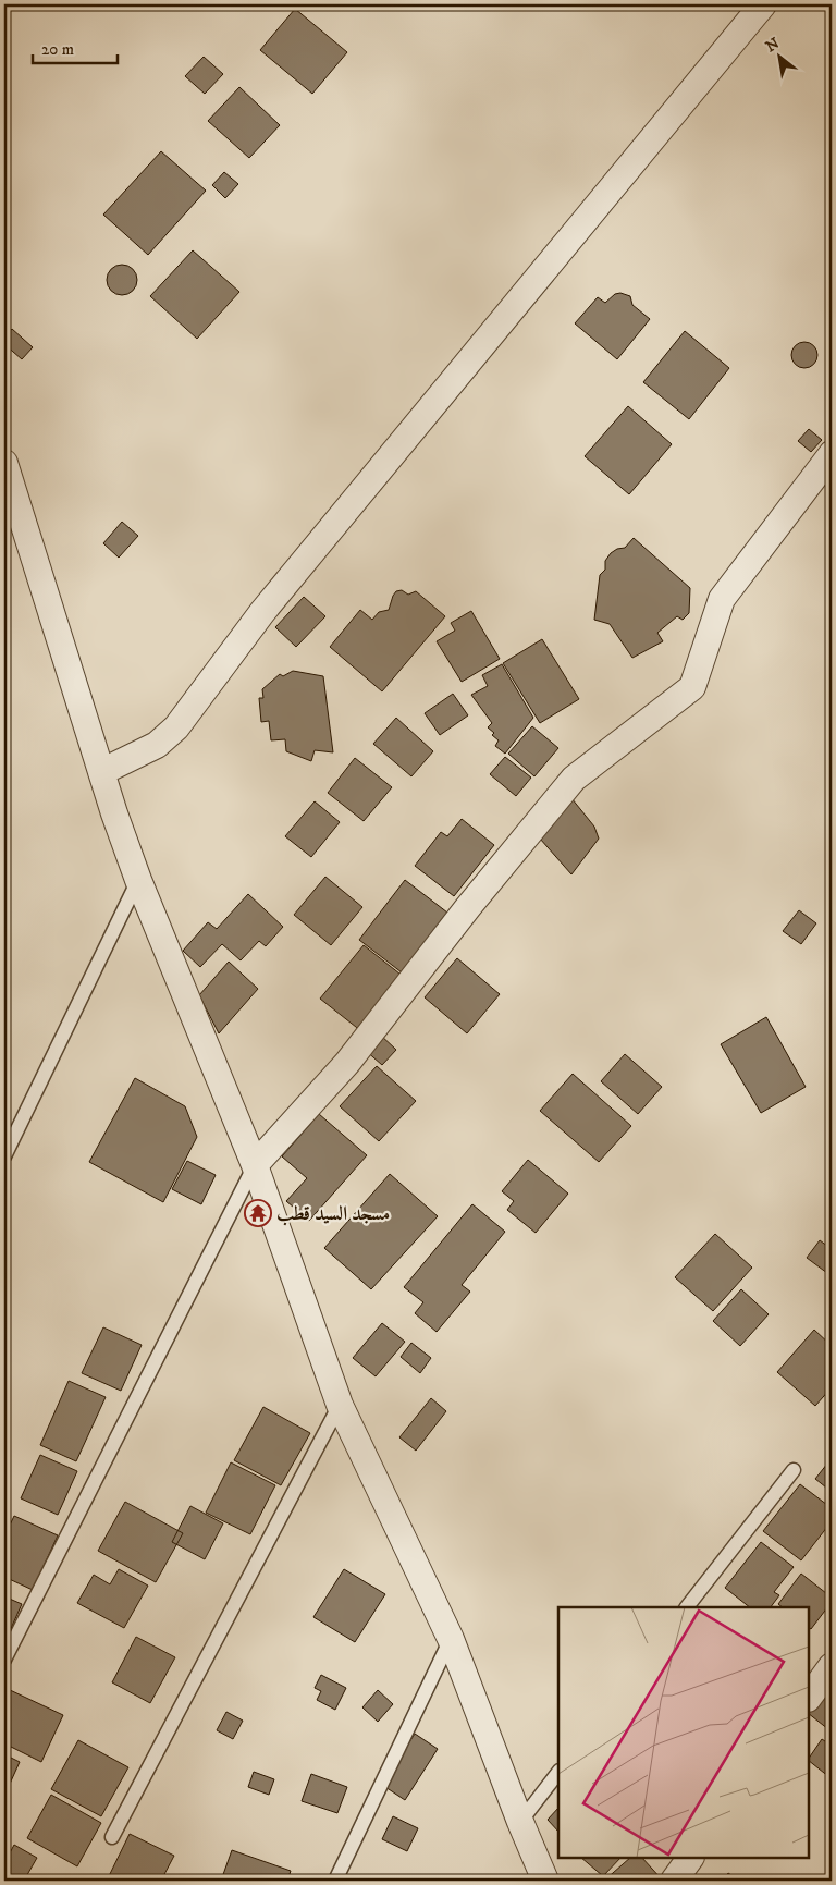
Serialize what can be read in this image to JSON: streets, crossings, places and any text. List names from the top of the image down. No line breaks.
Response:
{"places":{"temple":["مسجد السيد قطب"]},"scale_bar":"20 m","north":"top left"}
